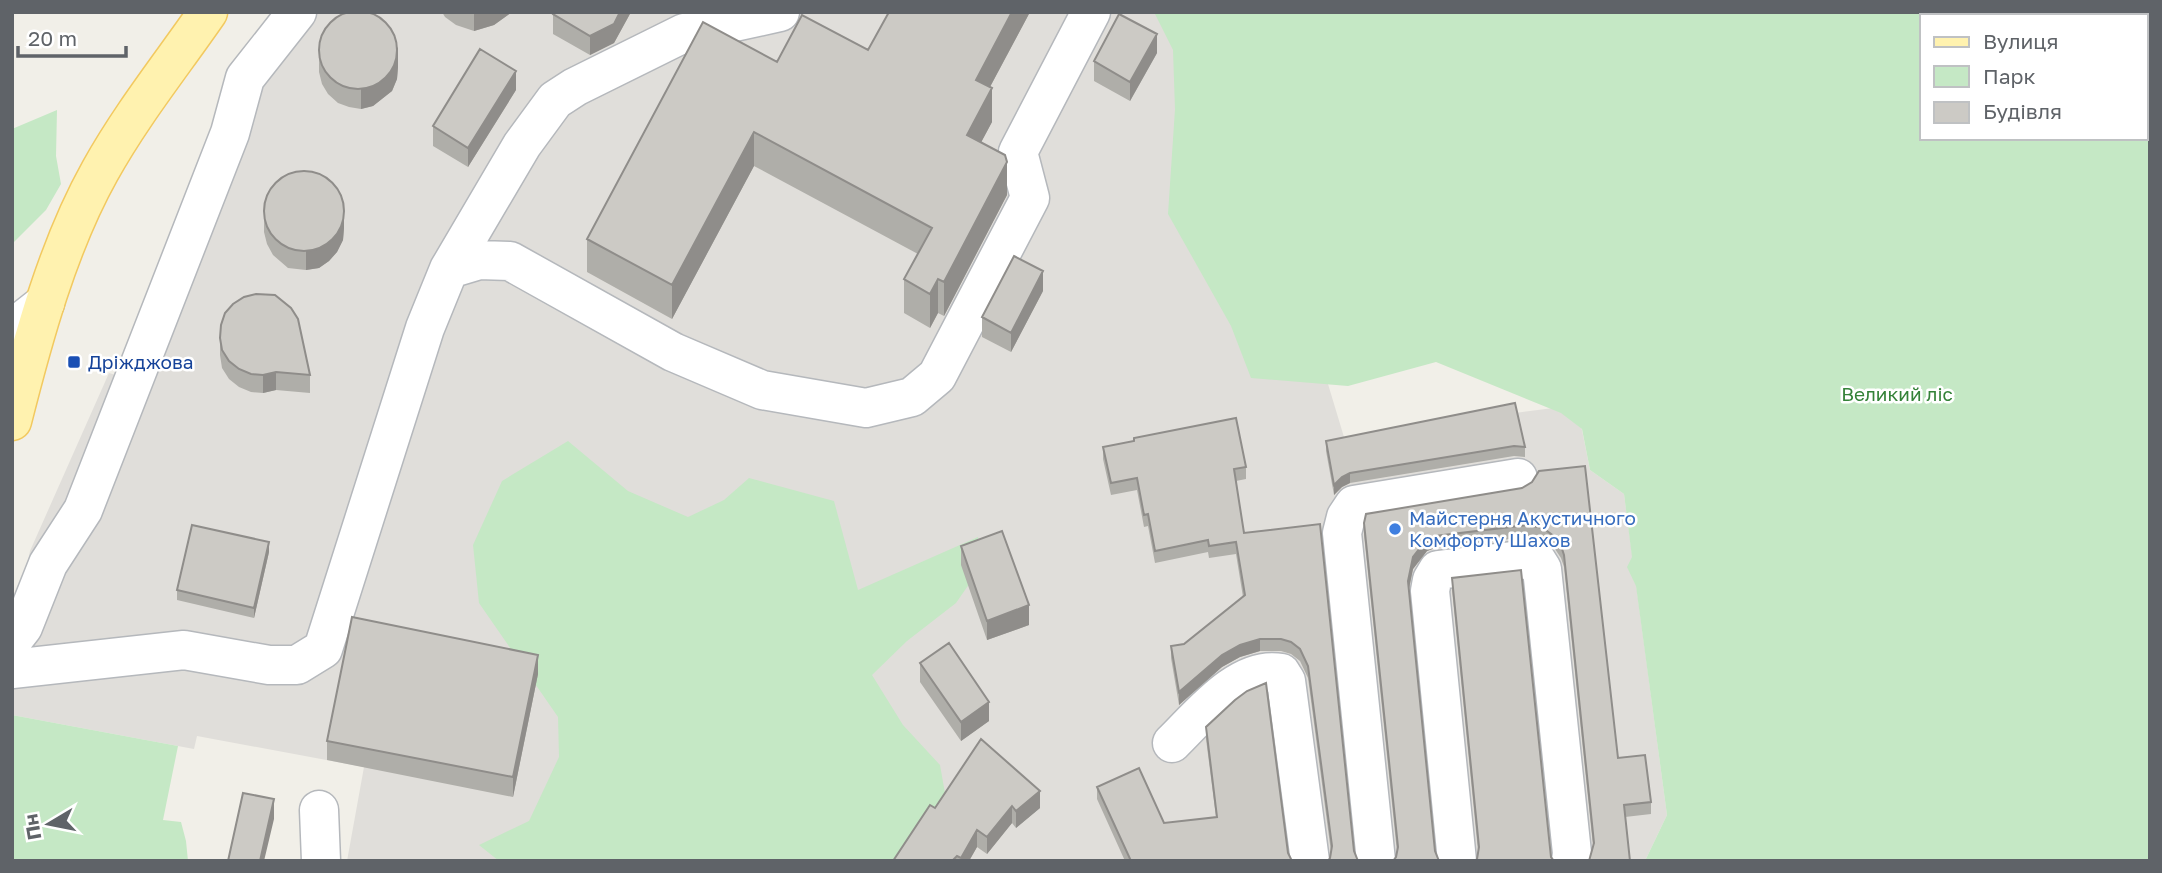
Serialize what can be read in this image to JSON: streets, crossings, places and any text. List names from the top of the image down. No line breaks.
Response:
{"parks":["Великий ліс"],"places":{"transit":["Дріжджова"],"other":["Майстерня Акустичного Комфорту Шахов"]},"legend":["Вулиця","Парк","Будівля"],"scale_bar":"20 m","north":"left"}
